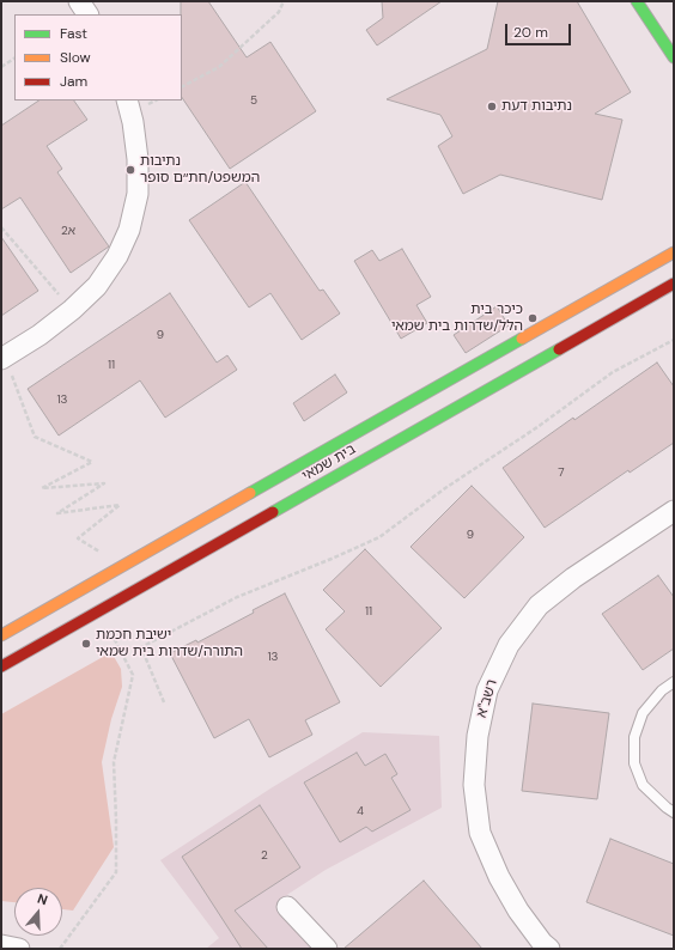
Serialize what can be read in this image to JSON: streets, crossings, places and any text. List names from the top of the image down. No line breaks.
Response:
{"streets":{"street":["בית שמאי","רשב\"א"]},"places":["נתיבות דעת","נתיבות המשפט/חת״ם סופר","כיכר בית הלל/שדרות בית שמאי","ישיבת חכמת התורה/שדרות בית שמאי"],"house_numbers":["5","2א","9","11","13","7","9","11","13","4","2"],"legend":["Fast","Slow","Jam"],"scale_bar":"20 m","north":"top"}
